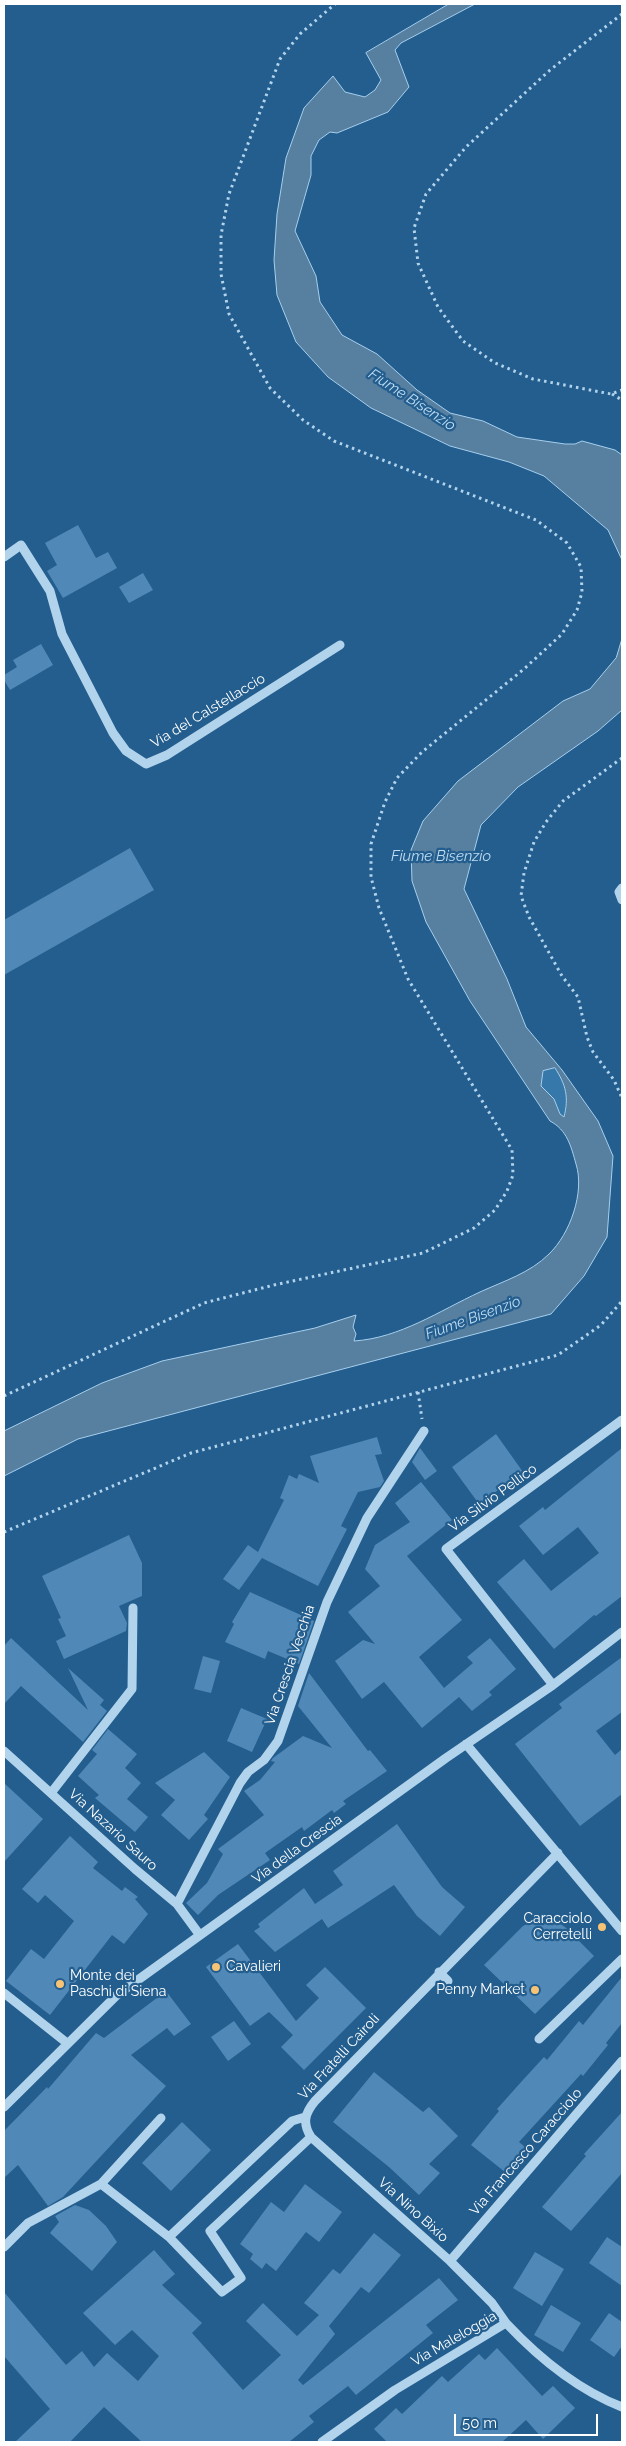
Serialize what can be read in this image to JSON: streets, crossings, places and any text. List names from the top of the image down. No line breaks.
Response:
{"streets":{"street":["Via del Calstellaccio","Via Silvio Pellico","Via Crescia Vecchia","Via Nazario Sauro","Via della Crescia","Via Fratelli Cairoli","Via Francesco Caracciolo","Via Nino Bixio","Via Maleloggia"]},"crossings":[["Via Silvio Pellico","Via della Crescia"],["Via Crescia Vecchia","Via Nazario Sauro"],["Via Nazario Sauro","Via della Crescia"],["Via Fratelli Cairoli","Via Nino Bixio"],["Via Francesco Caracciolo","Via Nino Bixio"],["Via Nino Bixio","Via Maleloggia"]],"water":["Fiume Bisenzio"],"places":["Caracciolo Cerretelli","Cavalieri","Monte dei Paschi di Siena","Penny Market"],"scale_bar":"50 m"}
